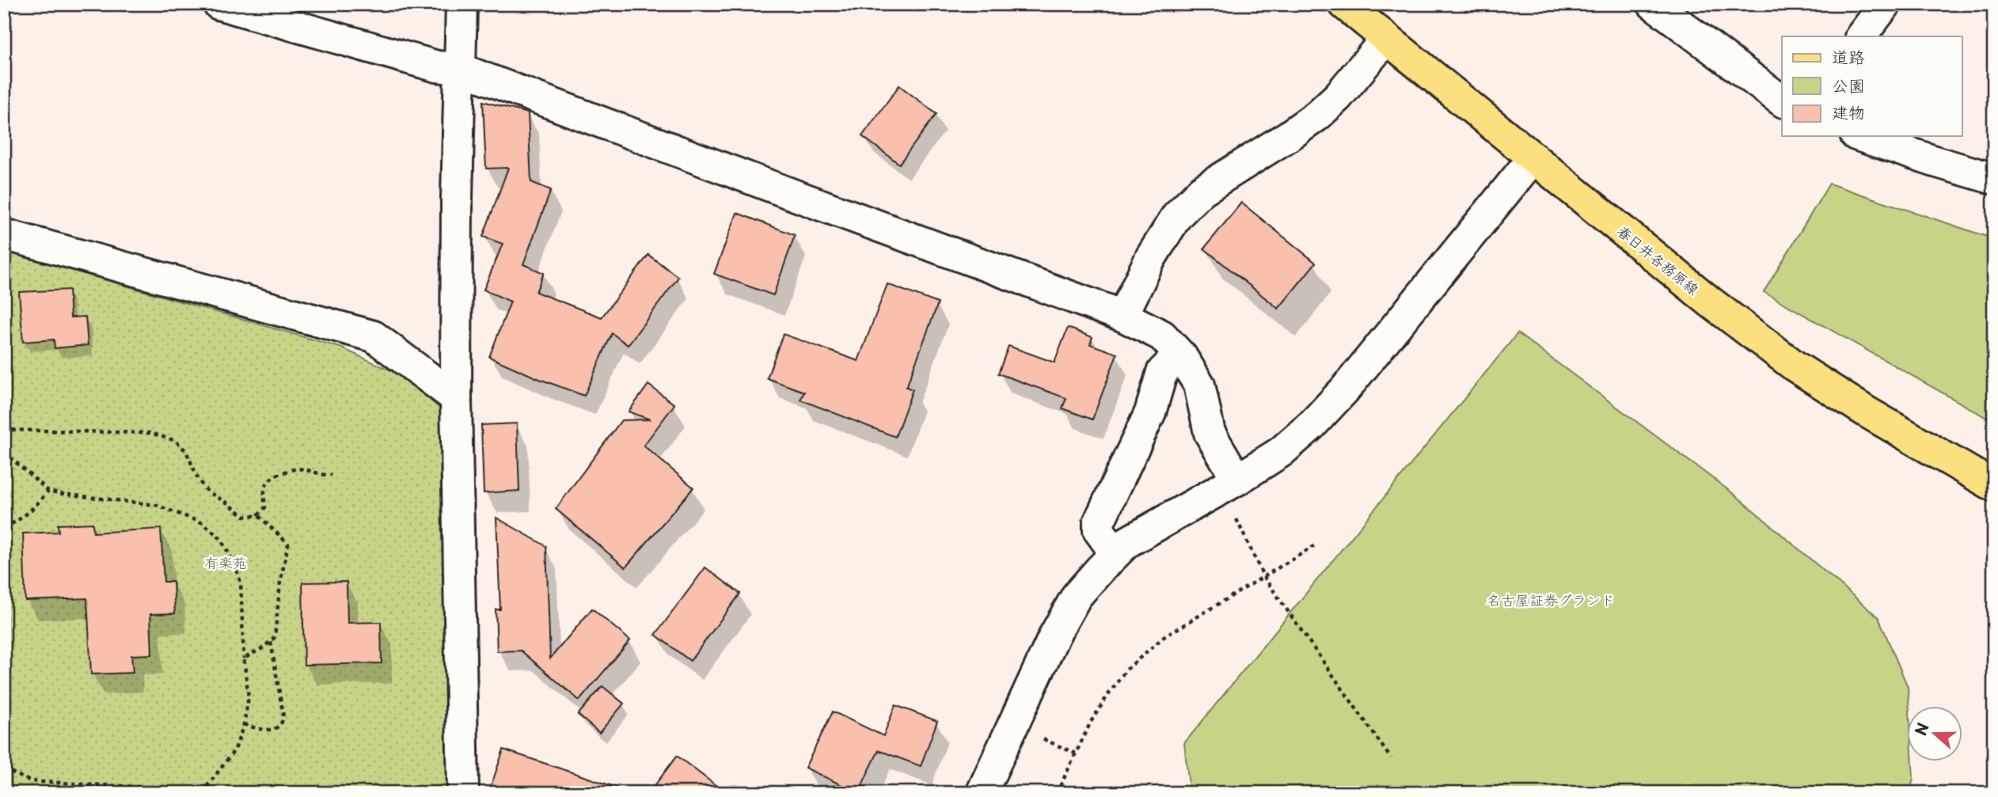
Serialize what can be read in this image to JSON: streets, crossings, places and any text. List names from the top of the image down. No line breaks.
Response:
{"streets":{"main road":["春日井各務原線"]},"parks":["有楽苑","名古屋証券グランド"],"legend":["道路","公園","建物"],"north":"left"}
